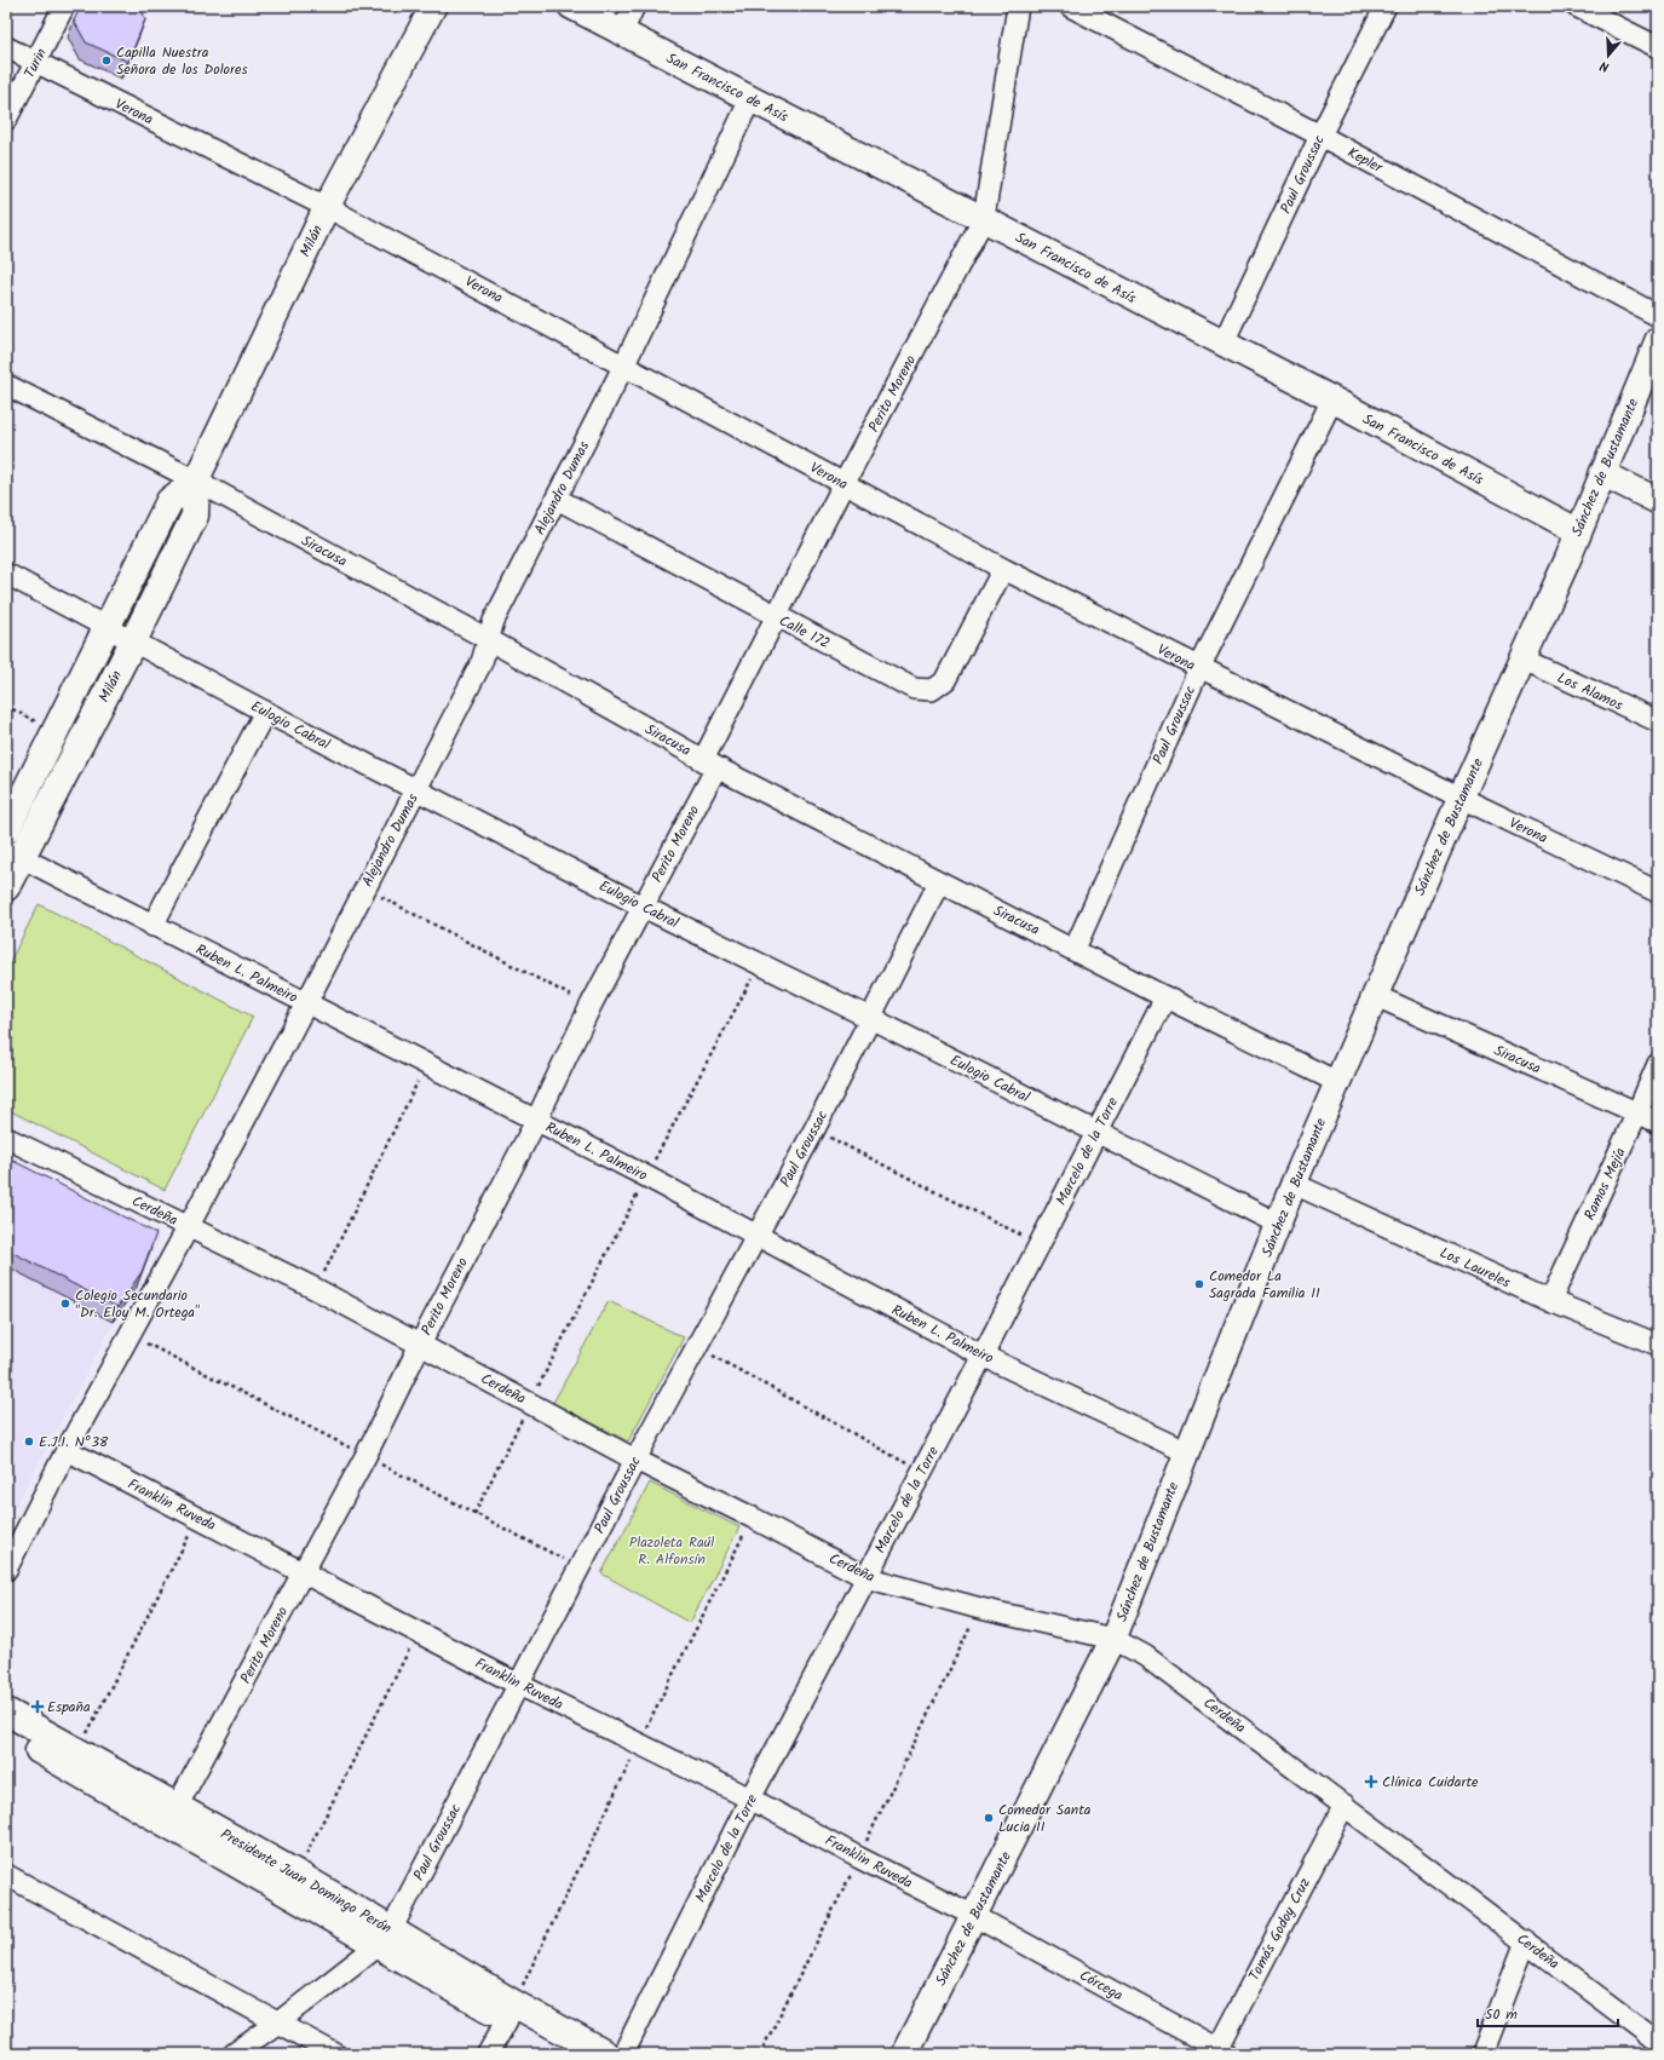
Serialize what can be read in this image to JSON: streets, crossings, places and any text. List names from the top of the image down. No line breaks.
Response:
{"streets":{"main road":["Milán","Presidente Juan Domingo Perón"],"street":["Turin","San Francisco de Asís","Verona","Kepler","Paul Groussac","Perito Moreno","Sánchez de Bustamante","Alejandro Dumas","Siracusa","Calle 172","Los Alamos","Eulogio Cabral","Ruben L. Palmeiro","Marcelo de la Torre","Ramos Mejía","Cerdeña","Los Laureles","Franklin Ruveda","Tomás Godoy Cruz","Córcega"]},"crossings":[["Turin","Verona"],["San Francisco de Asís","Paul Groussac"],["San Francisco de Asís","Perito Moreno"],["San Francisco de Asís","Sánchez de Bustamante"],["San Francisco de Asís","Alejandro Dumas"],["Verona","Paul Groussac"],["Verona","Milán"],["Verona","Perito Moreno"],["Verona","Sánchez de Bustamante"],["Verona","Alejandro Dumas"],["Verona","Calle 172"],["Kepler","Paul Groussac"],["Paul Groussac","Siracusa"],["Paul Groussac","Eulogio Cabral"],["Paul Groussac","Ruben L. Palmeiro"],["Paul Groussac","Cerdeña"],["Paul Groussac","Franklin Ruveda"],["Paul Groussac","Presidente Juan Domingo Perón"],["Milán","Siracusa"],["Milán","Eulogio Cabral"],["Milán","Ruben L. Palmeiro"],["Perito Moreno","Siracusa"],["Perito Moreno","Calle 172"],["Perito Moreno","Eulogio Cabral"],["Perito Moreno","Ruben L. Palmeiro"],["Perito Moreno","Cerdeña"],["Perito Moreno","Franklin Ruveda"],["Perito Moreno","Presidente Juan Domingo Perón"],["Sánchez de Bustamante","Siracusa"],["Sánchez de Bustamante","Los Alamos"],["Sánchez de Bustamante","Eulogio Cabral"],["Sánchez de Bustamante","Ruben L. Palmeiro"],["Sánchez de Bustamante","Cerdeña"],["Sánchez de Bustamante","Los Laureles"],["Sánchez de Bustamante","Franklin Ruveda"],["Sánchez de Bustamante","Córcega"],["Alejandro Dumas","Siracusa"],["Alejandro Dumas","Calle 172"],["Alejandro Dumas","Eulogio Cabral"],["Alejandro Dumas","Ruben L. Palmeiro"],["Alejandro Dumas","Cerdeña"],["Alejandro Dumas","Franklin Ruveda"],["Siracusa","Marcelo de la Torre"],["Siracusa","Ramos Mejía"],["Eulogio Cabral","Marcelo de la Torre"],["Ruben L. Palmeiro","Marcelo de la Torre"],["Marcelo de la Torre","Cerdeña"],["Marcelo de la Torre","Franklin Ruveda"],["Ramos Mejía","Los Laureles"],["Cerdeña","Tomás Godoy Cruz"],["Franklin Ruveda","Córcega"],["Tomás Godoy Cruz","Córcega"]],"parks":["Plazoleta Raúl R. Alfonsín"],"places":{"other":["Capilla Nuestra Señora de los Dolores","Comedor La Sagrada Familia II","Colegio Secundario \"Dr. Eloy M. Ortega\"","E.J.I. Nº38","Comedor Santa Lucia II"],"health":["España","Clínica Cuidarte"]},"scale_bar":"50 m","north":"bottom"}
